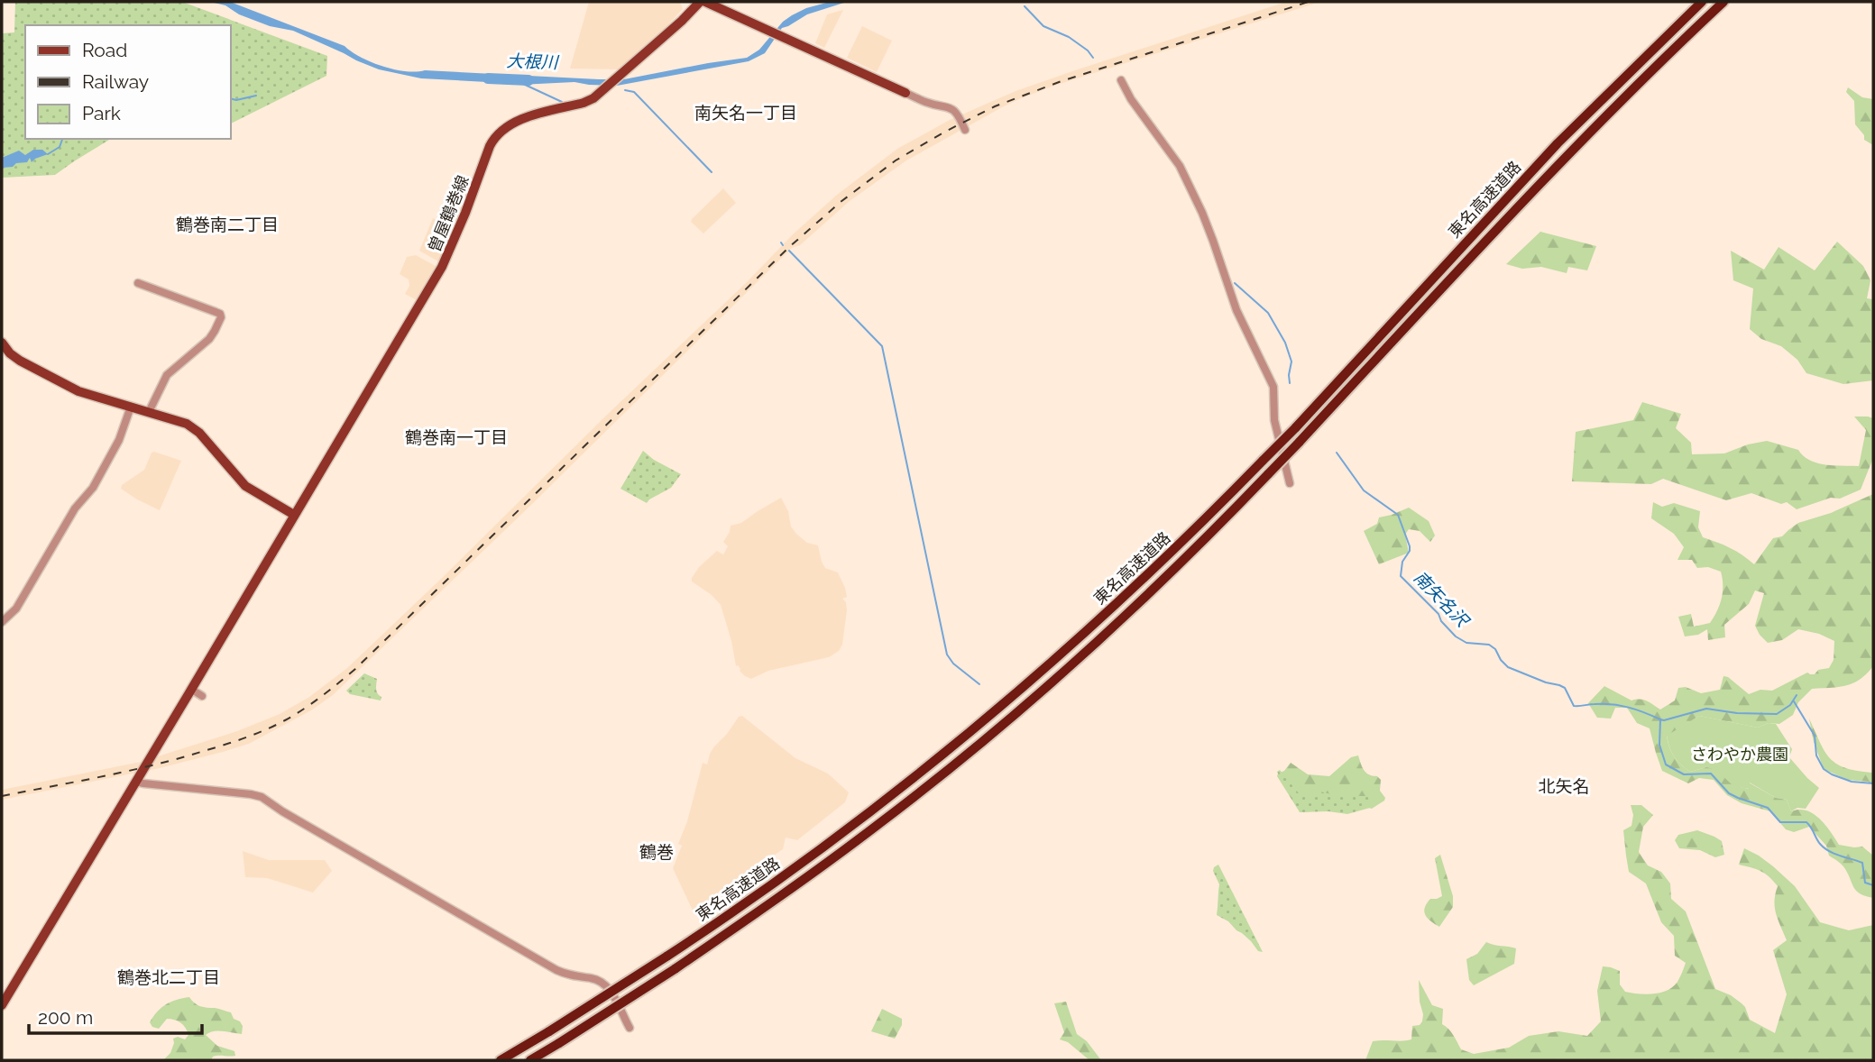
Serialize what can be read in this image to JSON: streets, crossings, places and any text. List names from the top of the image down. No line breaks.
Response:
{"streets":{"highway":["東名高速道路"],"main road":["曽屋鶴巻線"]},"districts":["南矢名一丁目","鶴巻南二丁目","鶴巻南一丁目","北矢名","鶴巻","鶴巻北二丁目"],"water":["大根川","南矢名沢"],"parks":["さわやか農園"],"legend":["Road","Railway","Park"],"scale_bar":"200 m"}
